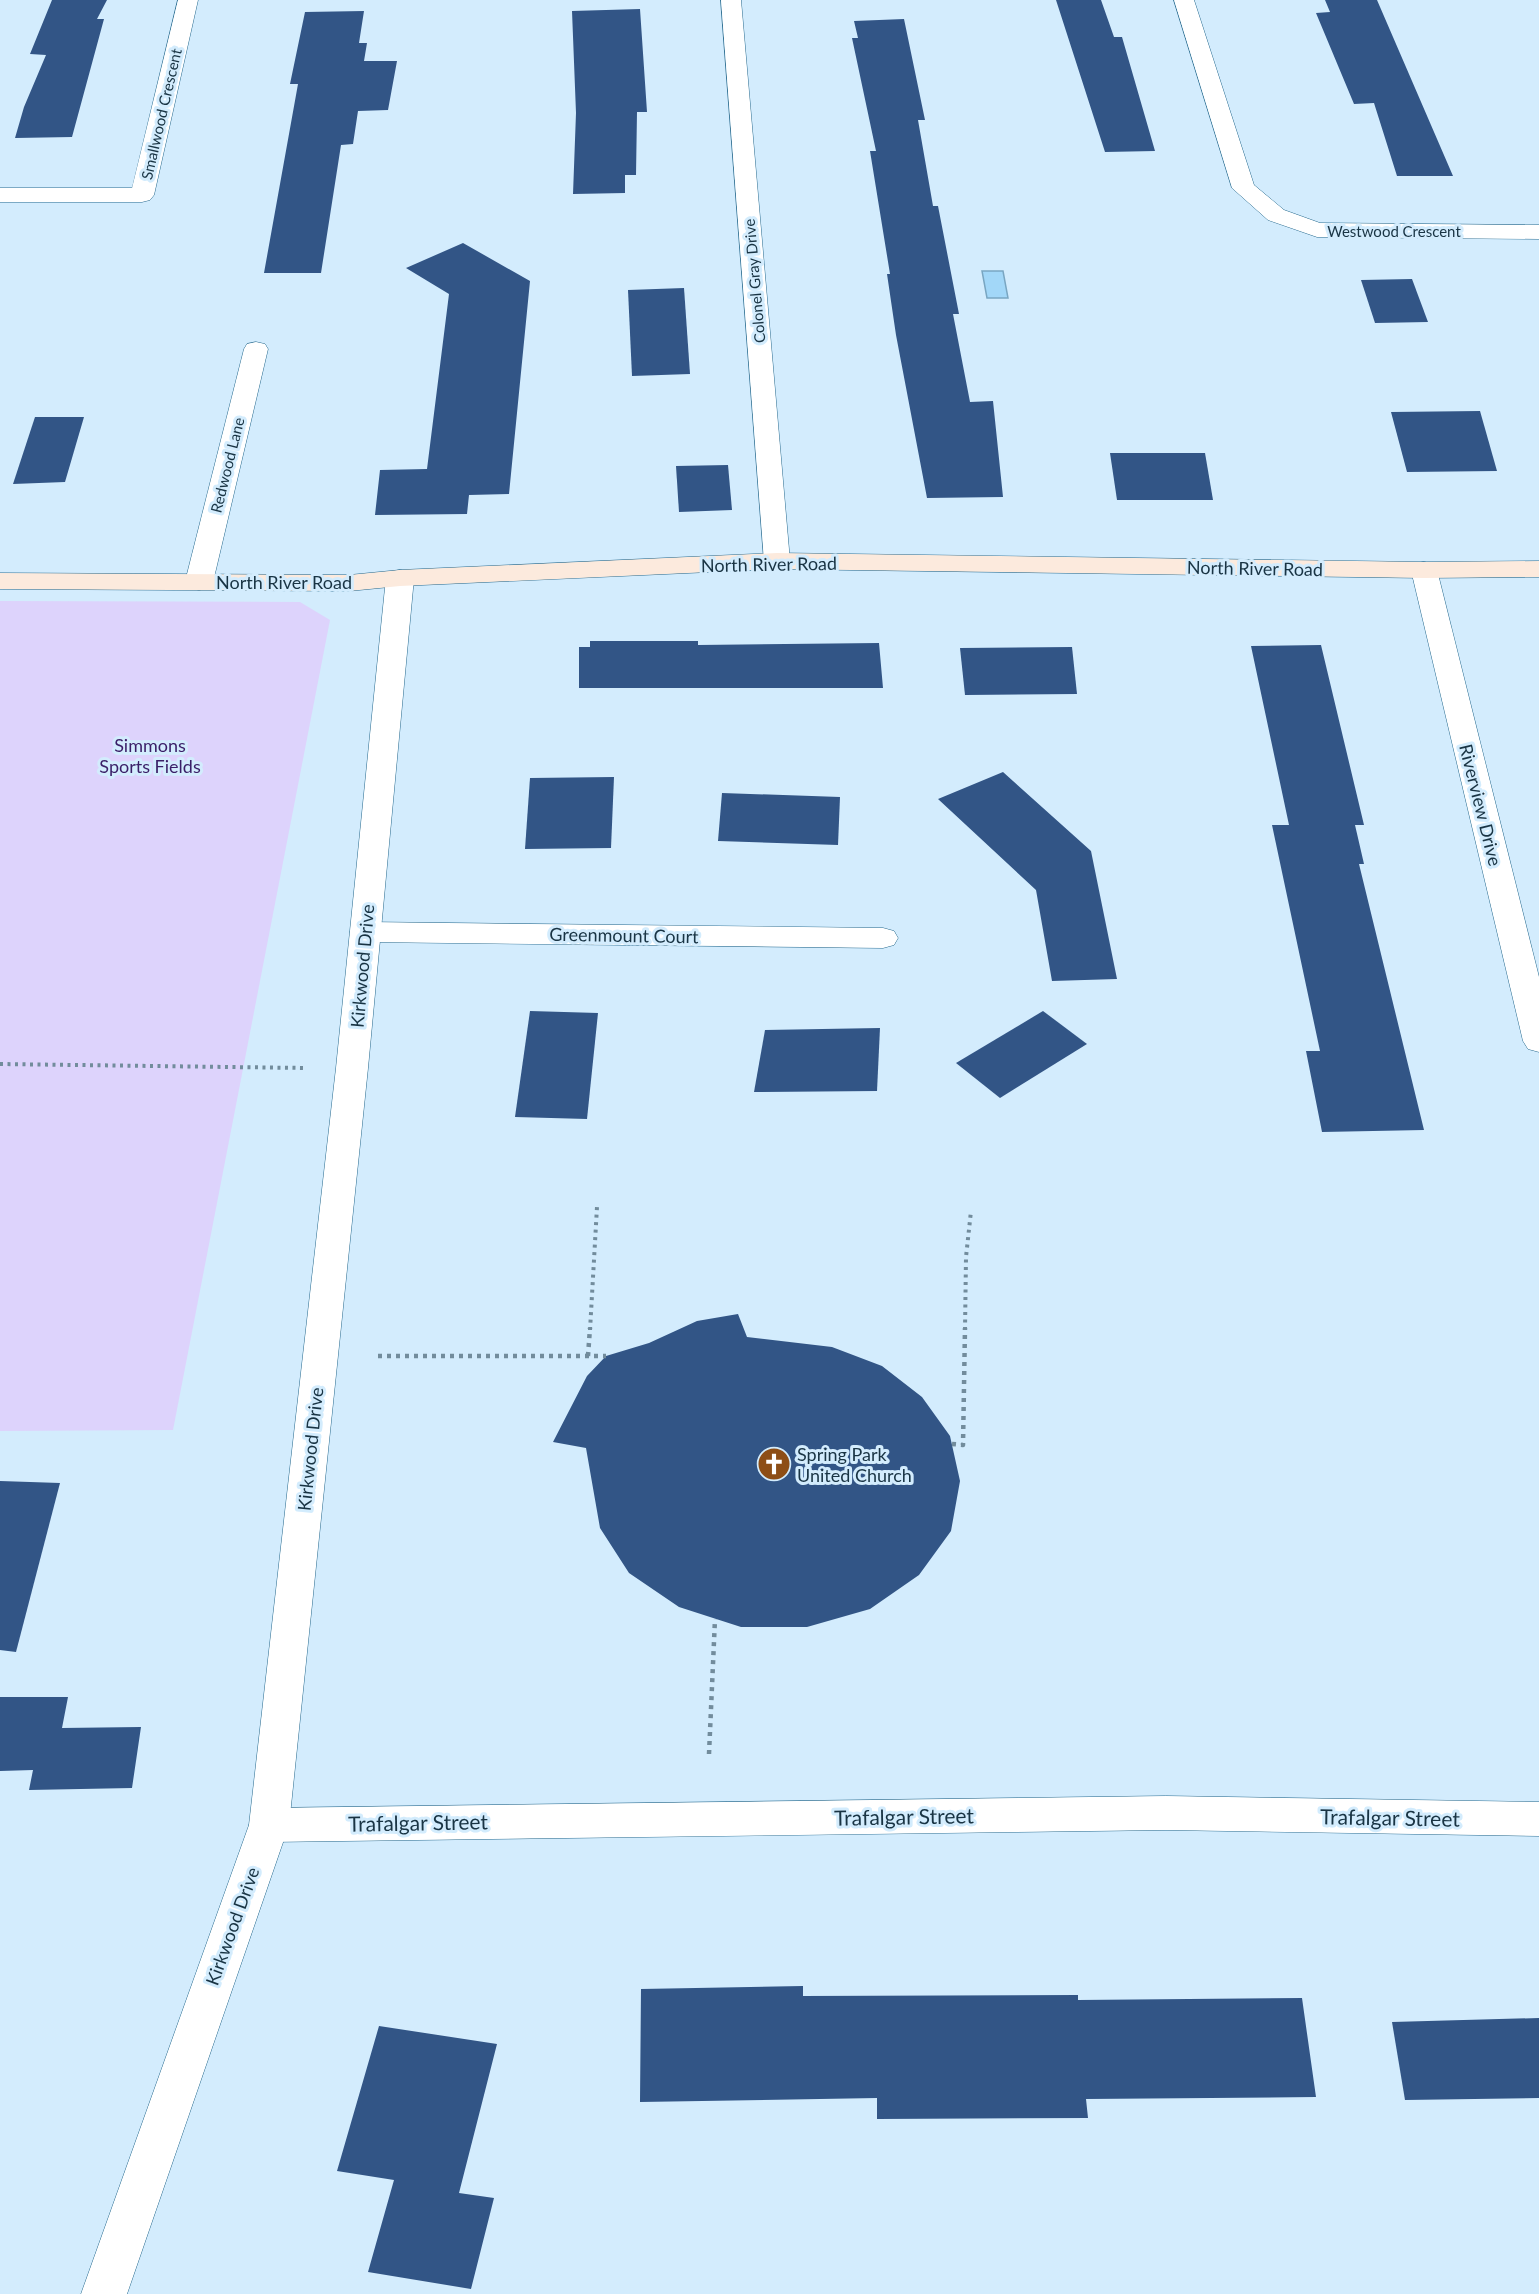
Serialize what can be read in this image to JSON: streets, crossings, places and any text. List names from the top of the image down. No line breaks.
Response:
{"streets":{"main road":["North River Road"],"street":["Smallwood Crescent","Westwood Crescent","Colonel Gray Drive","Redwood Lane","Riverview Drive","Greenmount Court","Kirkwood Drive","Trafalgar Street"]},"crossings":[["Colonel Gray Drive","North River Road"],["Redwood Lane","North River Road"],["North River Road","Riverview Drive"],["North River Road","Kirkwood Drive"],["Greenmount Court","Kirkwood Drive"],["Kirkwood Drive","Trafalgar Street"]],"parks":["Simmons Sports Fields"],"places":{"church":["Spring Park United Church"]}}
